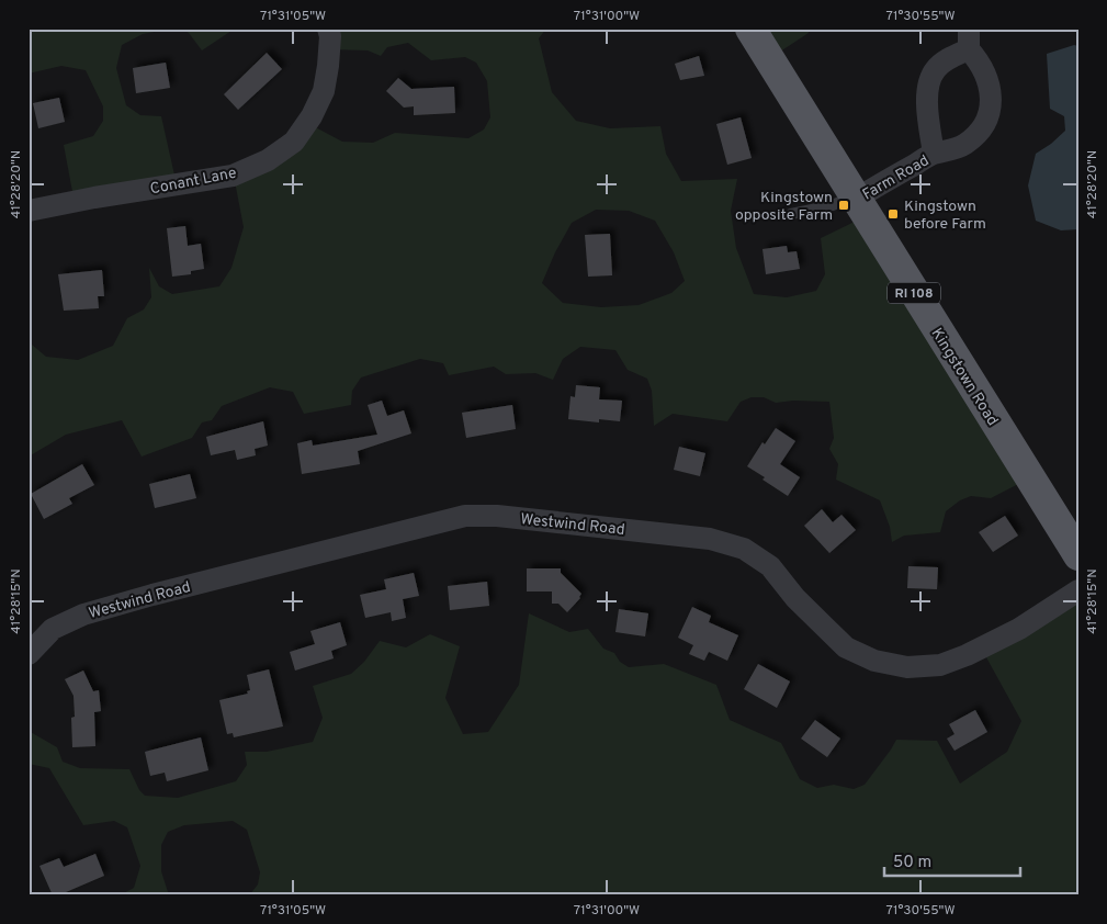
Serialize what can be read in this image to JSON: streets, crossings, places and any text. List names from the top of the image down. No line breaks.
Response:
{"streets":{"main road":["RI 108","Kingstown Road"],"street":["Farm Road","Conant Lane","Westwind Road"]},"crossings":[["Farm Road","Kingstown Road"]],"places":{"transit":["Kingstown opposite Farm","Kingstown before Farm"]},"scale_bar":"50 m","coordinates":["71°31'05\"W","71°31'00\"W","71°30'55\"W","41°28'20\"N","41°28'15\"N"]}
